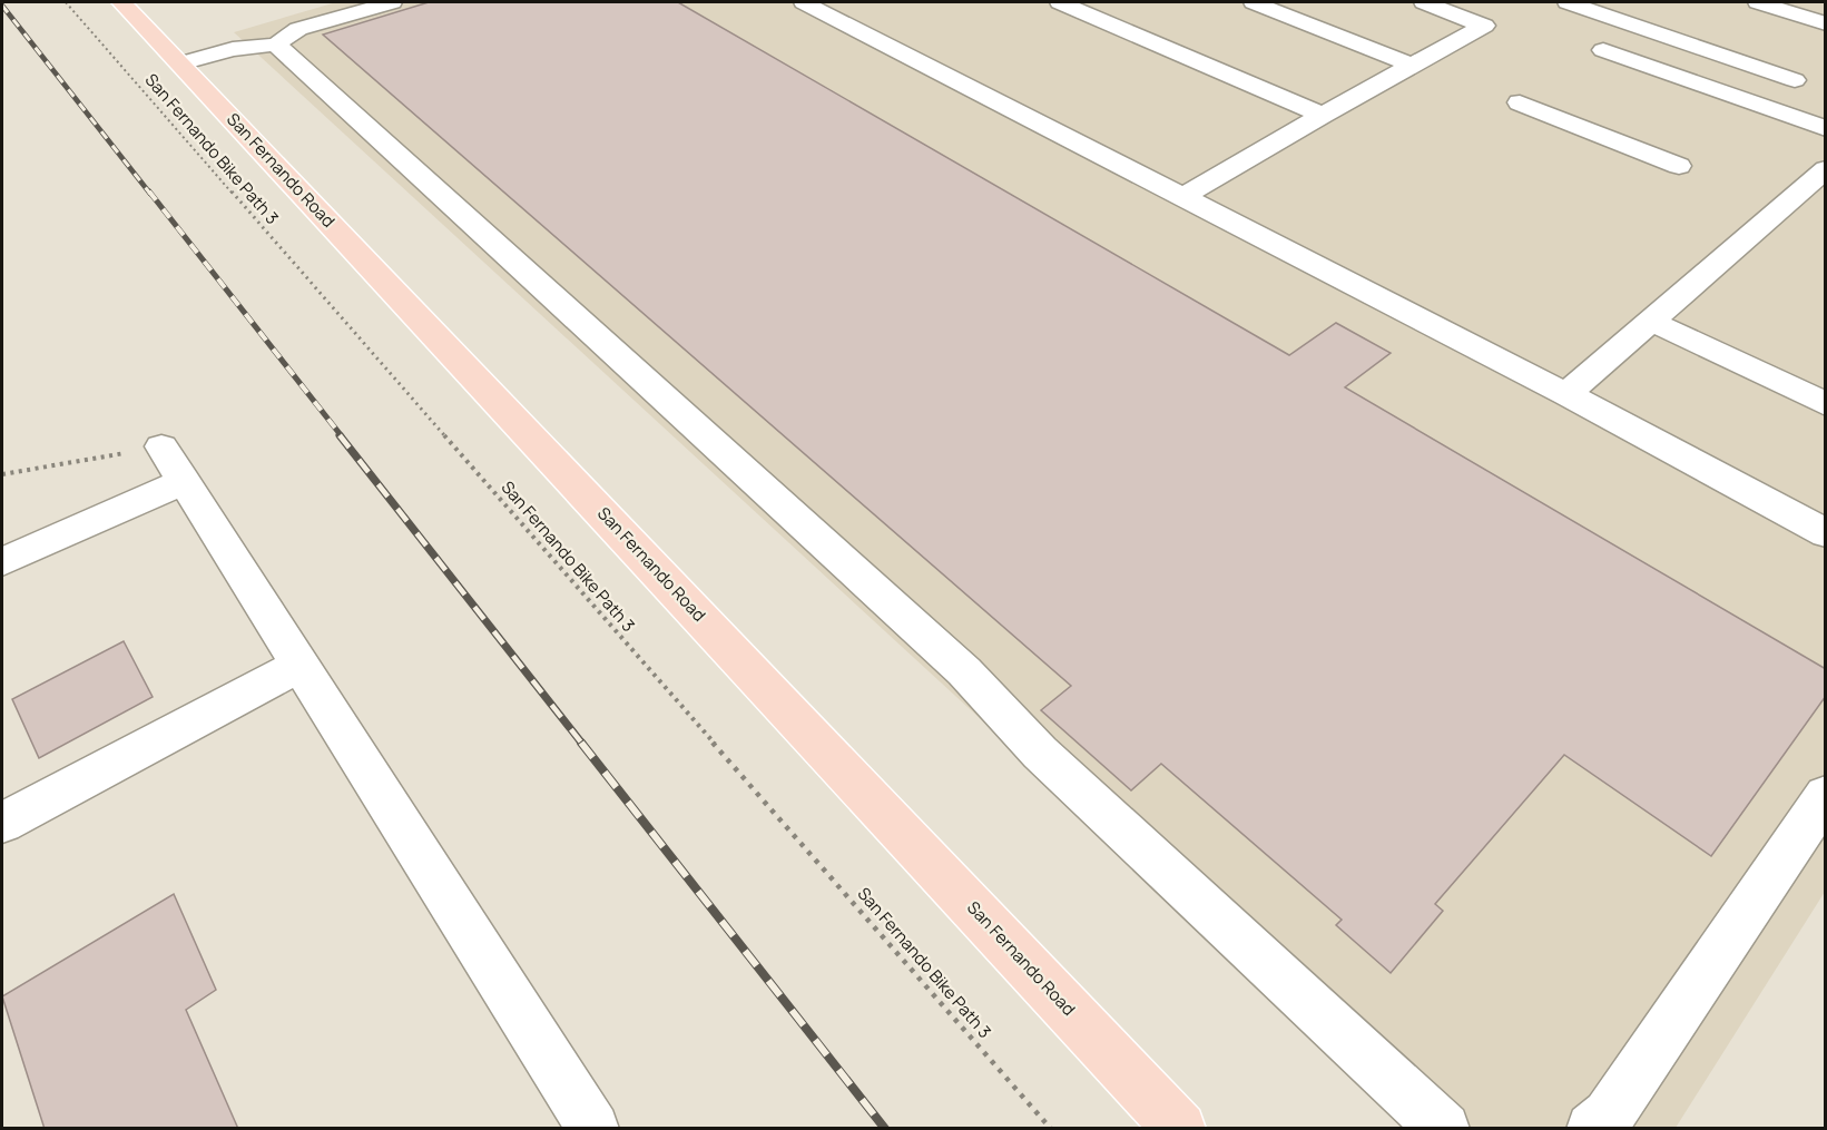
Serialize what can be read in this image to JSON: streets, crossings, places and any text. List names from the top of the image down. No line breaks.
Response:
{"streets":{"main road":["San Fernando Road"],"path":["San Fernando Bike Path 3"]}}
